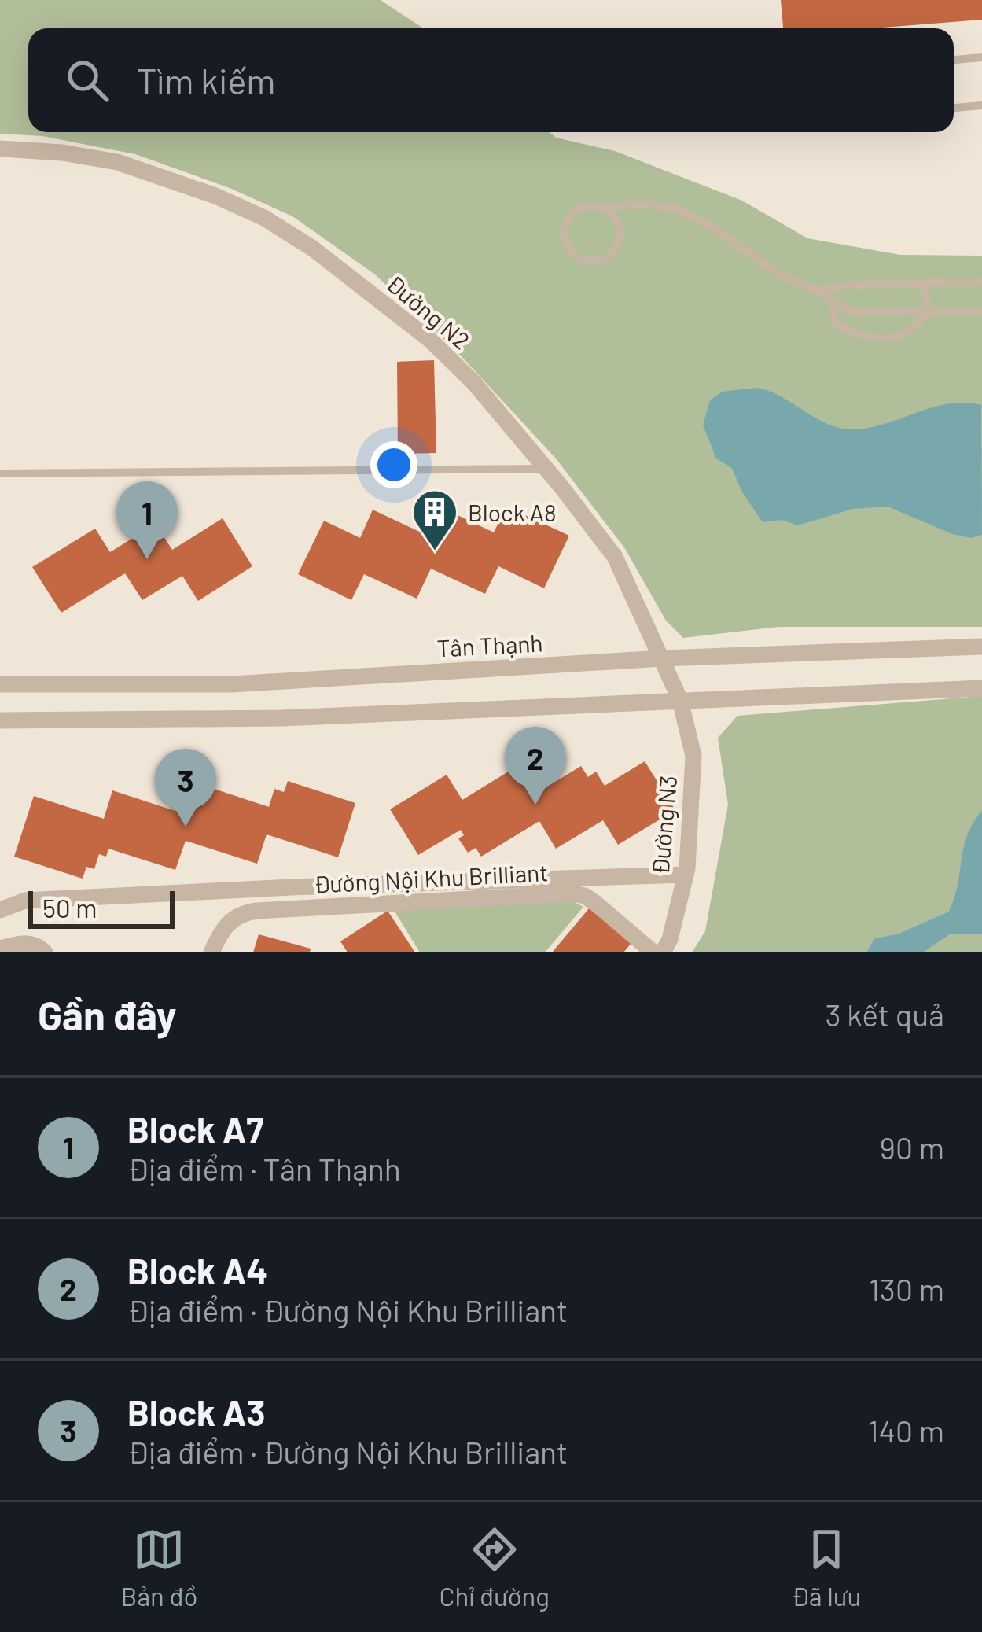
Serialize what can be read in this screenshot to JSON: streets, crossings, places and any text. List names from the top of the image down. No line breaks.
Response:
{"streets":{"street":["Đường N2","Tân Thạnh","Đường N3","Đường Nội Khu Brilliant"]},"crossings":[["Đường N2","Tân Thạnh"],["Đường N2","Đường N3"]],"places":{"building":["Block A8"]},"scale_bar":"50 m","page":{"search":"Tìm kiếm","pins":["1","2","3"],"scale":"50 m","heading":["Gần đây","3 kết quả"],"list":[{"mark":"1","name":"Block A7","note":"Địa điểm · Tân Thạnh","value":"90 m"},{"mark":"2","name":"Block A4","note":"Địa điểm · Đường Nội Khu Brilliant","value":"130 m"},{"mark":"3","name":"Block A3","note":"Địa điểm · Đường Nội Khu Brilliant","value":"140 m"}],"nav":["Bản đồ","Chỉ đường","Đã lưu"]}}
